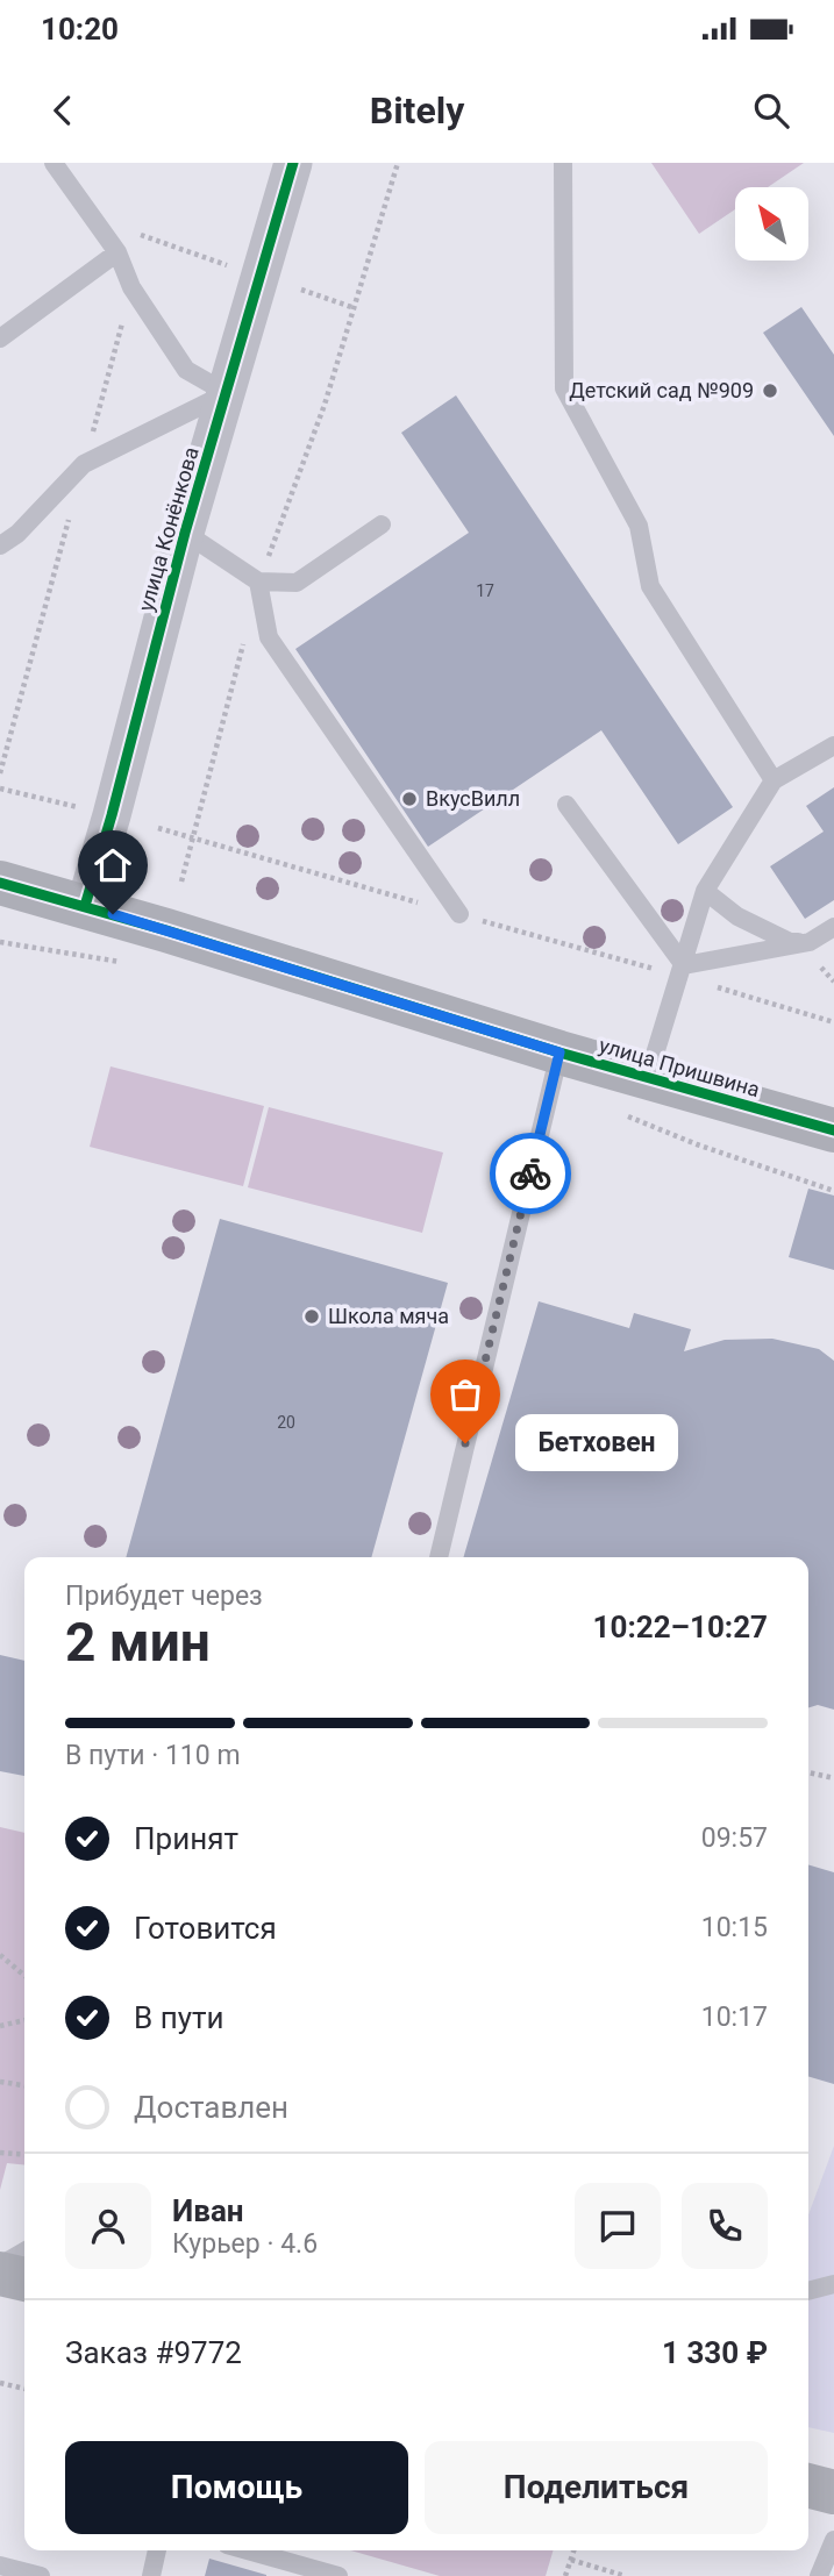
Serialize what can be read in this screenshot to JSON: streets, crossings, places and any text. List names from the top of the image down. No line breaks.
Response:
{"streets":{"street":["улица Конёнкова","улица Пришвина"]},"crossings":[["улица Конёнкова","улица Пришвина"]],"places":["Детский сад №909","ВкусВилл","Школа мяча","Бетховен"],"house_numbers":["17","20"],"north":"top left","page":{"status":"10:20","header":"Bitely","bubble":"Бетховен","heading":["2 мин","Прибудет через","10:22–10:27"],"panel":["Иван","Курьер · 4.6","Заказ #9772","1 330 ₽"],"bar":"В пути · 110 m","list":[["Принят","09:57"],["Готовится","10:15"],["В пути","10:17"],"Доставлен"],"buttons":["Помощь","Поделиться"]}}
